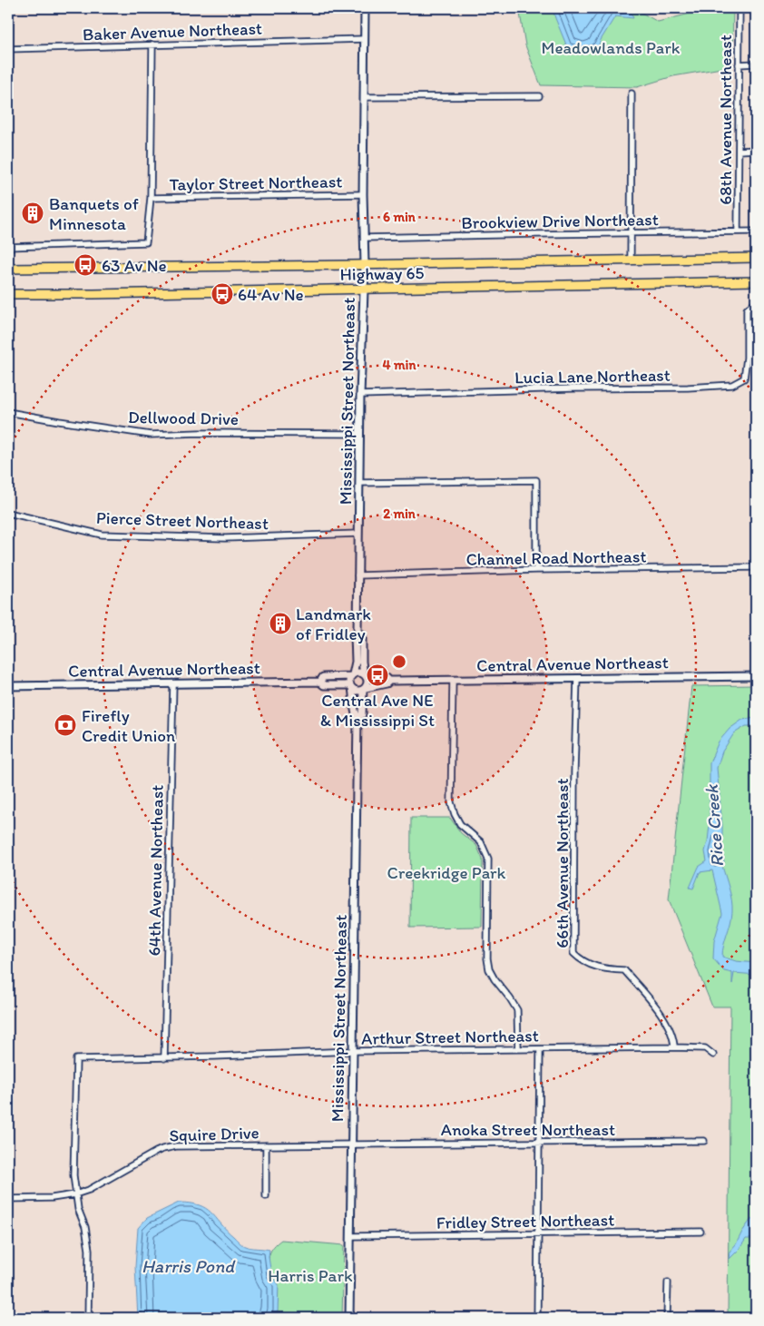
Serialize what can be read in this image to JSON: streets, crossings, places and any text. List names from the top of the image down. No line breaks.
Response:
{"streets":{"highway":["Highway 65"],"street":["Baker Avenue Northeast","68th Avenue Northeast","Taylor Street Northeast","Brookview Drive Northeast","Lucia Lane Northeast","Mississippi Street Northeast","Dellwood Drive","Pierce Street Northeast","Channel Road Northeast","Central Avenue Northeast","66th Avenue Northeast","64th Avenue Northeast","Arthur Street Northeast","Anoka Street Northeast","Squire Drive","Fridley Street Northeast"]},"crossings":[["Baker Avenue Northeast","Mississippi Street Northeast"],["68th Avenue Northeast","Brookview Drive Northeast"],["Taylor Street Northeast","Mississippi Street Northeast"],["Brookview Drive Northeast","Mississippi Street Northeast"],["Highway 65","Mississippi Street Northeast"],["Lucia Lane Northeast","Mississippi Street Northeast"],["Mississippi Street Northeast","Dellwood Drive"],["Mississippi Street Northeast","Pierce Street Northeast"],["Mississippi Street Northeast","Channel Road Northeast"],["Mississippi Street Northeast","Central Avenue Northeast"],["Mississippi Street Northeast","Arthur Street Northeast"],["Mississippi Street Northeast","Anoka Street Northeast"],["Mississippi Street Northeast","Squire Drive"],["Mississippi Street Northeast","Fridley Street Northeast"],["Central Avenue Northeast","66th Avenue Northeast"],["Central Avenue Northeast","64th Avenue Northeast"],["66th Avenue Northeast","Arthur Street Northeast"],["64th Avenue Northeast","Arthur Street Northeast"],["Arthur Street Northeast","Squire Drive"],["Anoka Street Northeast","Squire Drive"]],"water":["Rice Creek","Harris Pond"],"parks":["Meadowlands Park","Creekridge Park","Harris Park"],"places":{"building":["Banquets of Minnesota","Landmark of Fridley"],"bus stop":["63 Av Ne","64 Av Ne","Central Ave NE & Mississippi St"],"bank":["Firefly Credit Union"]},"rings":["6 min","4 min","2 min"]}
